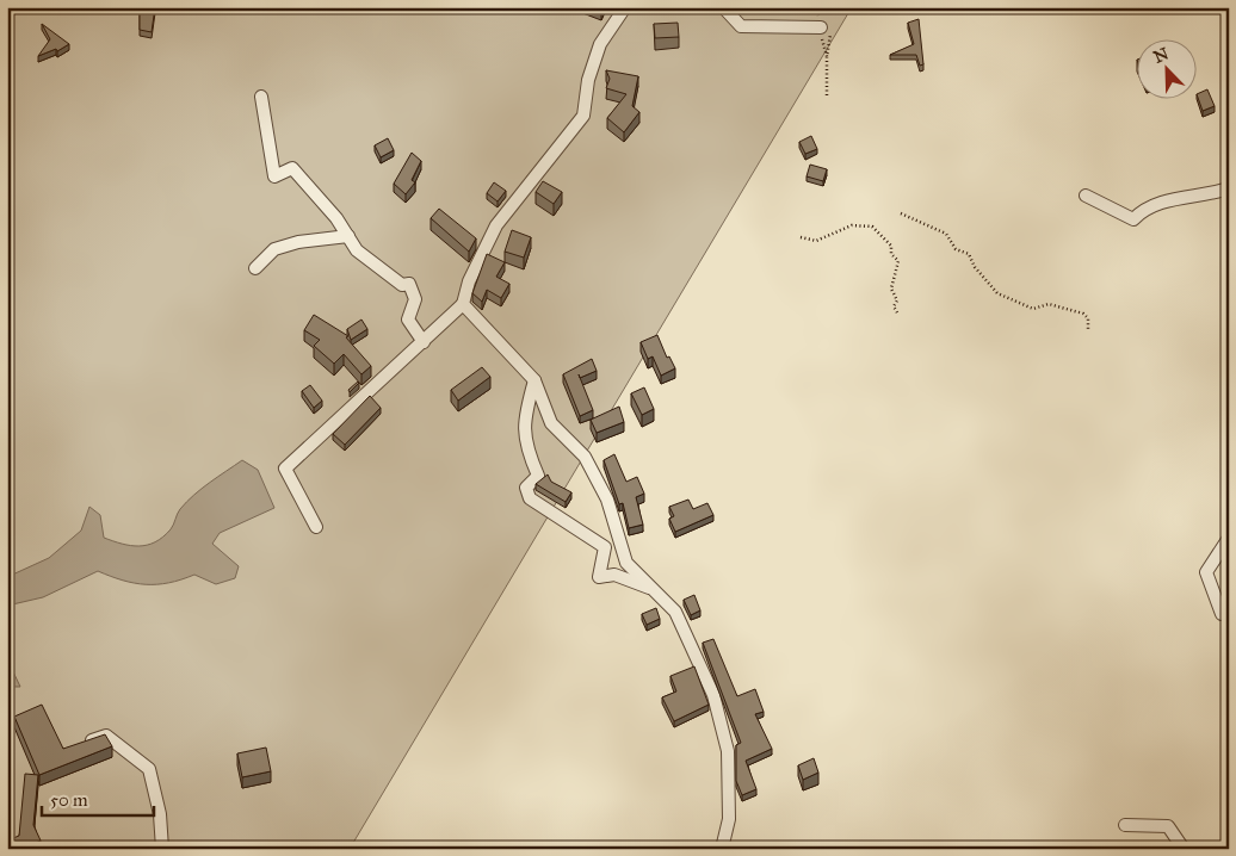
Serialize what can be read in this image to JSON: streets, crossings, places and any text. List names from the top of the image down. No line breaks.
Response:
{"scale_bar":"50 m","north":"top left"}
